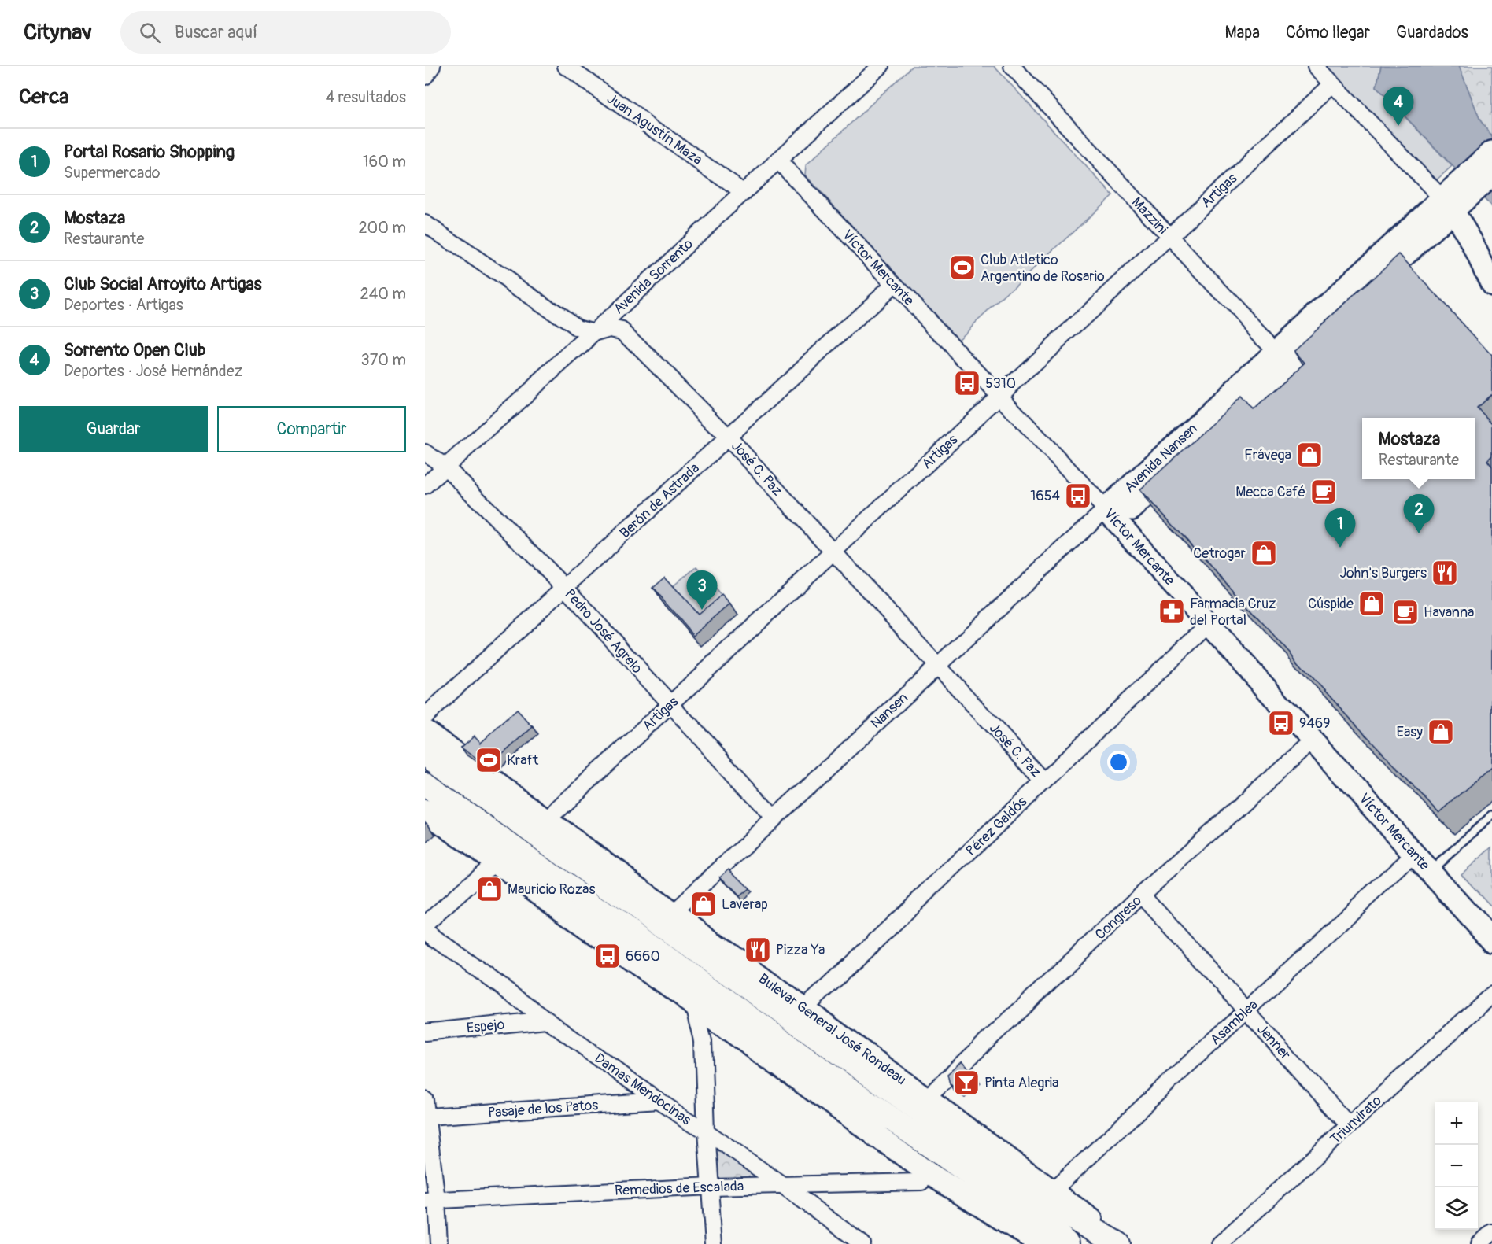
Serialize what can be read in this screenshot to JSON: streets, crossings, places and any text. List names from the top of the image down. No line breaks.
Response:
{"streets":{"main road":["Víctor Mercante","Avenida Nansen","Bulevar General José Rondeau"],"street":["Juan Agustín Maza","Artigas","Mazzini","Avenida Sorrento","José C. Paz","Berón de Astrada","Pedro José Agrelo","Nansen","Pérez Galdós","Congreso","Asamblea","Espejo","Jenner","Damas Mendocinas","Pasaje de los Patos","Triunvirato","Remedios de Escalada"]},"crossings":[["Juan Agustín Maza","Avenida Sorrento"],["Artigas","Mazzini"],["Artigas","Víctor Mercante"],["Artigas","José C. Paz"],["Artigas","Pedro José Agrelo"],["Artigas","Bulevar General José Rondeau"],["Mazzini","Avenida Nansen"],["Víctor Mercante","Avenida Sorrento"],["Víctor Mercante","Avenida Nansen"],["Víctor Mercante","Berón de Astrada"],["Víctor Mercante","Nansen"],["Víctor Mercante","Pérez Galdós"],["Víctor Mercante","Congreso"],["Víctor Mercante","Asamblea"],["Avenida Sorrento","José C. Paz"],["Avenida Sorrento","Pedro José Agrelo"],["Avenida Nansen","Nansen"],["José C. Paz","Berón de Astrada"],["José C. Paz","Nansen"],["José C. Paz","Pérez Galdós"],["Berón de Astrada","Pedro José Agrelo"],["Pedro José Agrelo","Nansen"],["Nansen","Bulevar General José Rondeau"],["Pérez Galdós","Bulevar General José Rondeau"],["Congreso","Bulevar General José Rondeau"],["Congreso","Jenner"],["Asamblea","Bulevar General José Rondeau"],["Asamblea","Jenner"],["Espejo","Damas Mendocinas"],["Jenner","Triunvirato"],["Damas Mendocinas","Pasaje de los Patos"],["Damas Mendocinas","Remedios de Escalada"]],"places":{"sports":["Club Atletico Argentino de Rosario","Kraft"],"bus stop":["5310","1654","9469","6660"],"shop":["Frávega","Cetrogar","Cúspide","Easy","Mauricio Rozas","Laverap"],"cafe":["Mecca Café","Havanna"],"restaurant":["John's Burgers","Pizza Ya"],"pharmacy":["Farmacia Cruz del Portal"],"bar":["Pinta Alegria"]},"page":{"header":"Citynav","search":"Buscar aquí","nav":["Mapa","Cómo llegar","Guardados"],"heading":["Cerca","4 resultados"],"pins":["4","2","1","3"],"list":[{"mark":"1","name":"Portal Rosario Shopping","note":"Supermercado","value":"160 m"},{"mark":"2","name":"Mostaza","note":"Restaurante","value":"200 m"},{"mark":"3","name":"Club Social Arroyito Artigas","note":"Deportes · Artigas","value":"240 m"},{"mark":"4","name":"Sorrento Open Club","note":"Deportes · José Hernández","value":"370 m"}],"buttons":["Guardar","Compartir"],"popup":["Mostaza","Restaurante"],"map_buttons":["+","−"]}}
